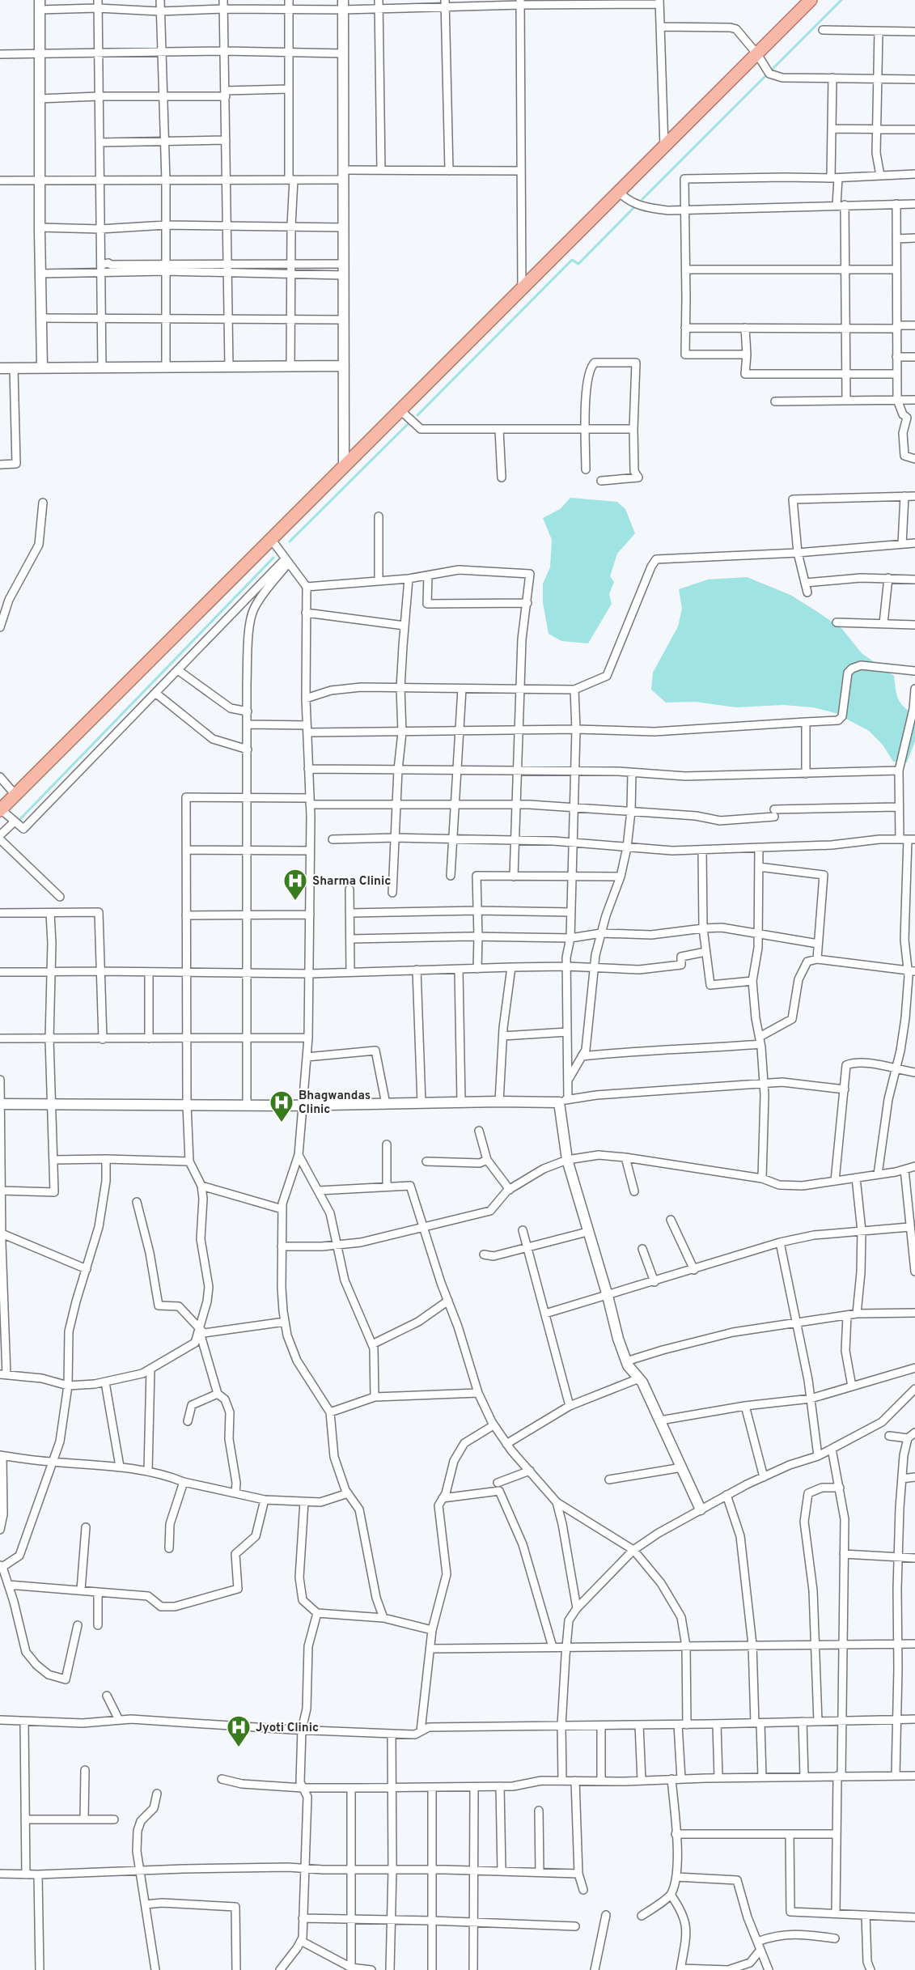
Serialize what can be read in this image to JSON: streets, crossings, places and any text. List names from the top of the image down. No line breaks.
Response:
{"places":{"hospital":["Sharma Clinic","Bhagwandas Clinic","Jyoti Clinic"]}}
